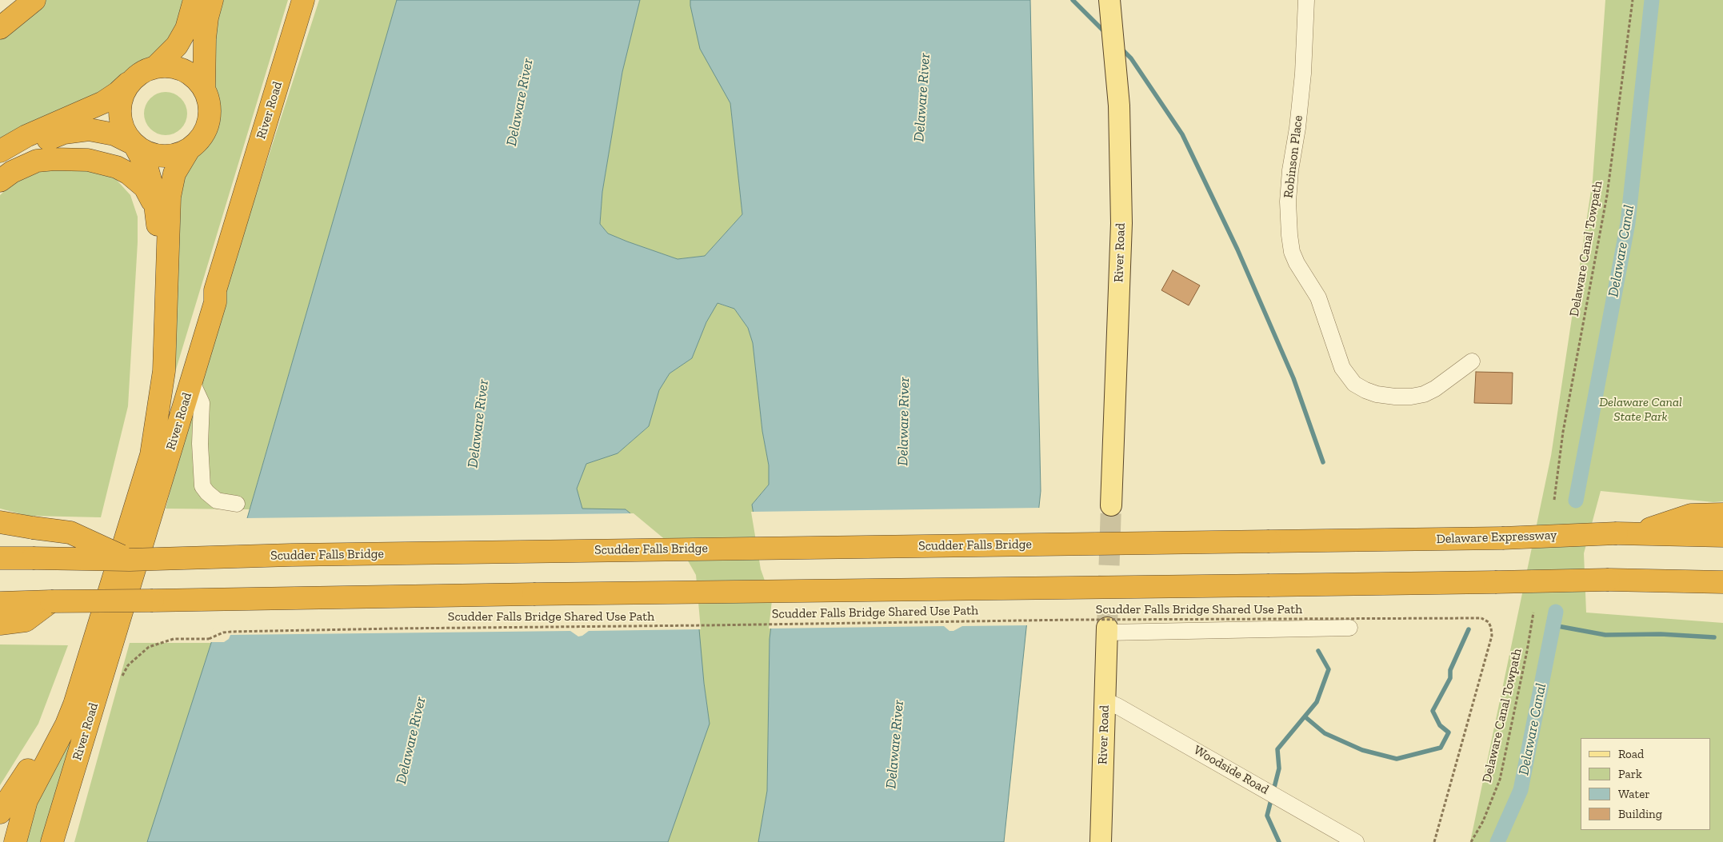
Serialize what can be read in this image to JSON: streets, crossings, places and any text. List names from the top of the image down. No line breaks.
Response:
{"streets":{"highway":["River Road","Delaware Expressway","Scudder Falls Bridge"],"street":["Robinson Place","Woodside Road"],"path":["Delaware Canal Towpath","Scudder Falls Bridge Shared Use Path"]},"crossings":[["River Road","Woodside Road"],["Delaware Expressway","Scudder Falls Bridge"]],"water":["Delaware River","Delaware Canal"],"parks":["Delaware Canal State Park"],"legend":["Road","Park","Water","Building"]}
